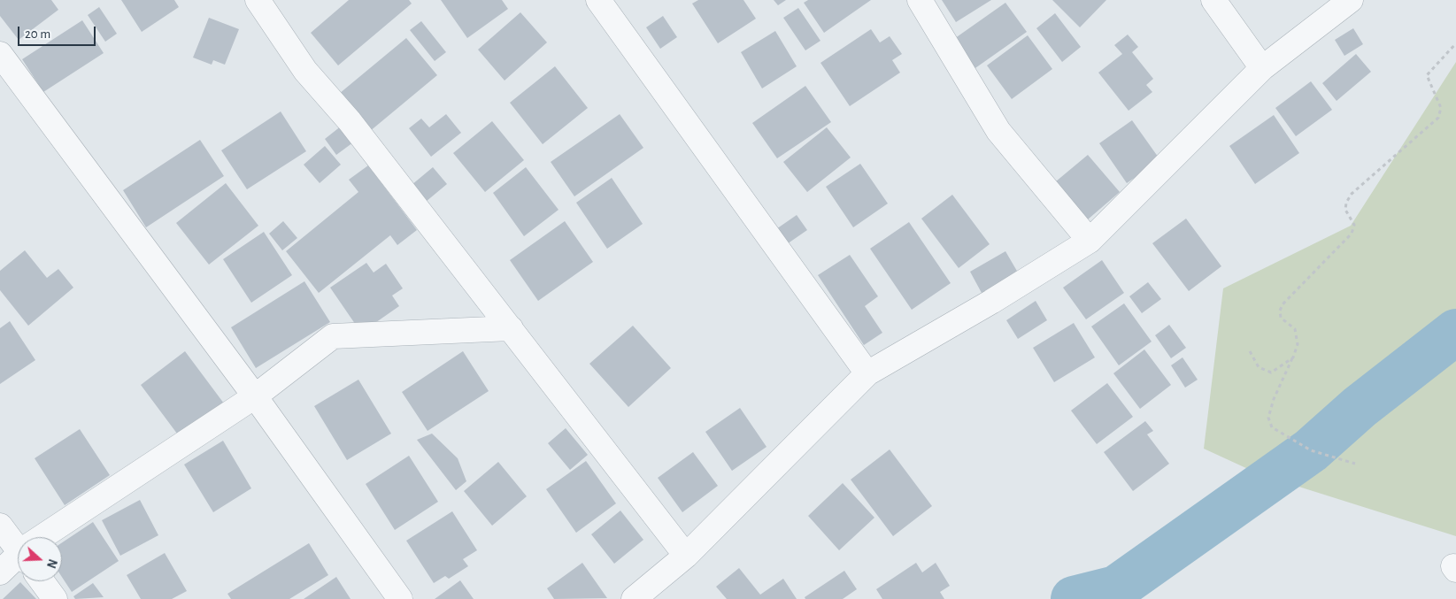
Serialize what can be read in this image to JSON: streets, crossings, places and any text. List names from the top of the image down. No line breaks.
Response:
{"scale_bar":"20 m","north":"right"}
